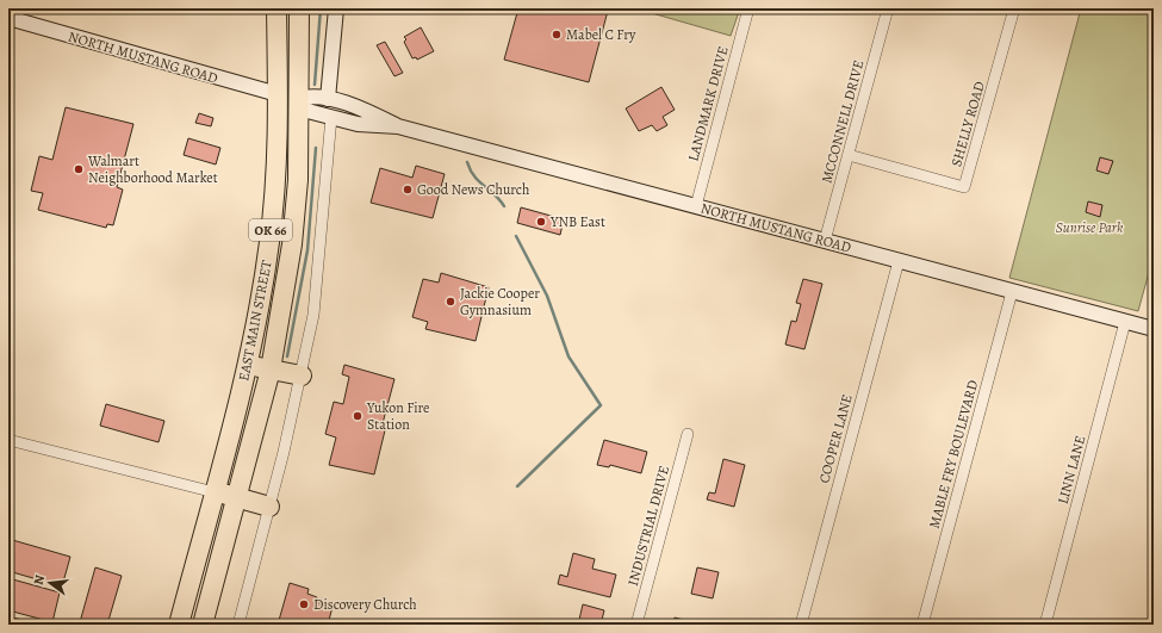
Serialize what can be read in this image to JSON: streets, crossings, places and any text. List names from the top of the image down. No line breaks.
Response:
{"streets":{"highway":["OK 66","EAST MAIN STREET"],"main road":["NORTH MUSTANG ROAD"],"street":["LANDMARK DRIVE","MCCONNELL DRIVE","SHELLY ROAD","COOPER LANE","MABLE FRY BOULEVARD","LINN LANE","INDUSTRIAL DRIVE"]},"crossings":[["NORTH MUSTANG ROAD","LANDMARK DRIVE"],["NORTH MUSTANG ROAD","MCCONNELL DRIVE"],["NORTH MUSTANG ROAD","EAST MAIN STREET"],["NORTH MUSTANG ROAD","COOPER LANE"],["NORTH MUSTANG ROAD","MABLE FRY BOULEVARD"],["NORTH MUSTANG ROAD","LINN LANE"],["MCCONNELL DRIVE","SHELLY ROAD"]],"parks":["Sunrise Park"],"places":["Mabel C Fry","Walmart Neighborhood Market","Good News Church","YNB East","Jackie Cooper Gymnasium","Yukon Fire Station","Discovery Church"],"north":"left"}
